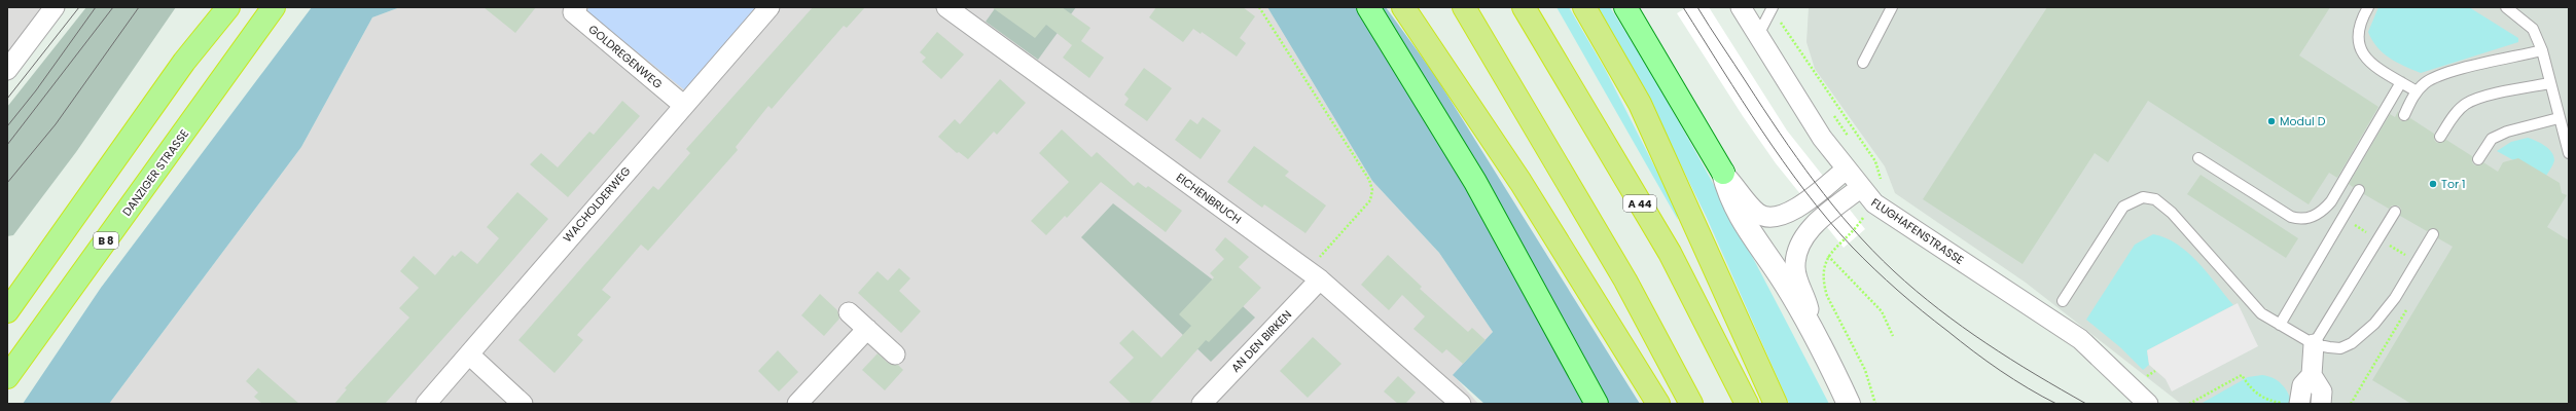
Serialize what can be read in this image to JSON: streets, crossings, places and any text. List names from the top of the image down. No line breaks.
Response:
{"streets":{"highway":["DANZIGER STRASSE","A 44","B 8"],"street":["GOLDREGENWEG","EICHENBRUCH","WACHOLDERWEG","FLUGHAFENSTRASSE","AN DEN BIRKEN"]},"crossings":[["GOLDREGENWEG","WACHOLDERWEG"],["EICHENBRUCH","AN DEN BIRKEN"]],"places":["Modul D","Tor 1"]}
